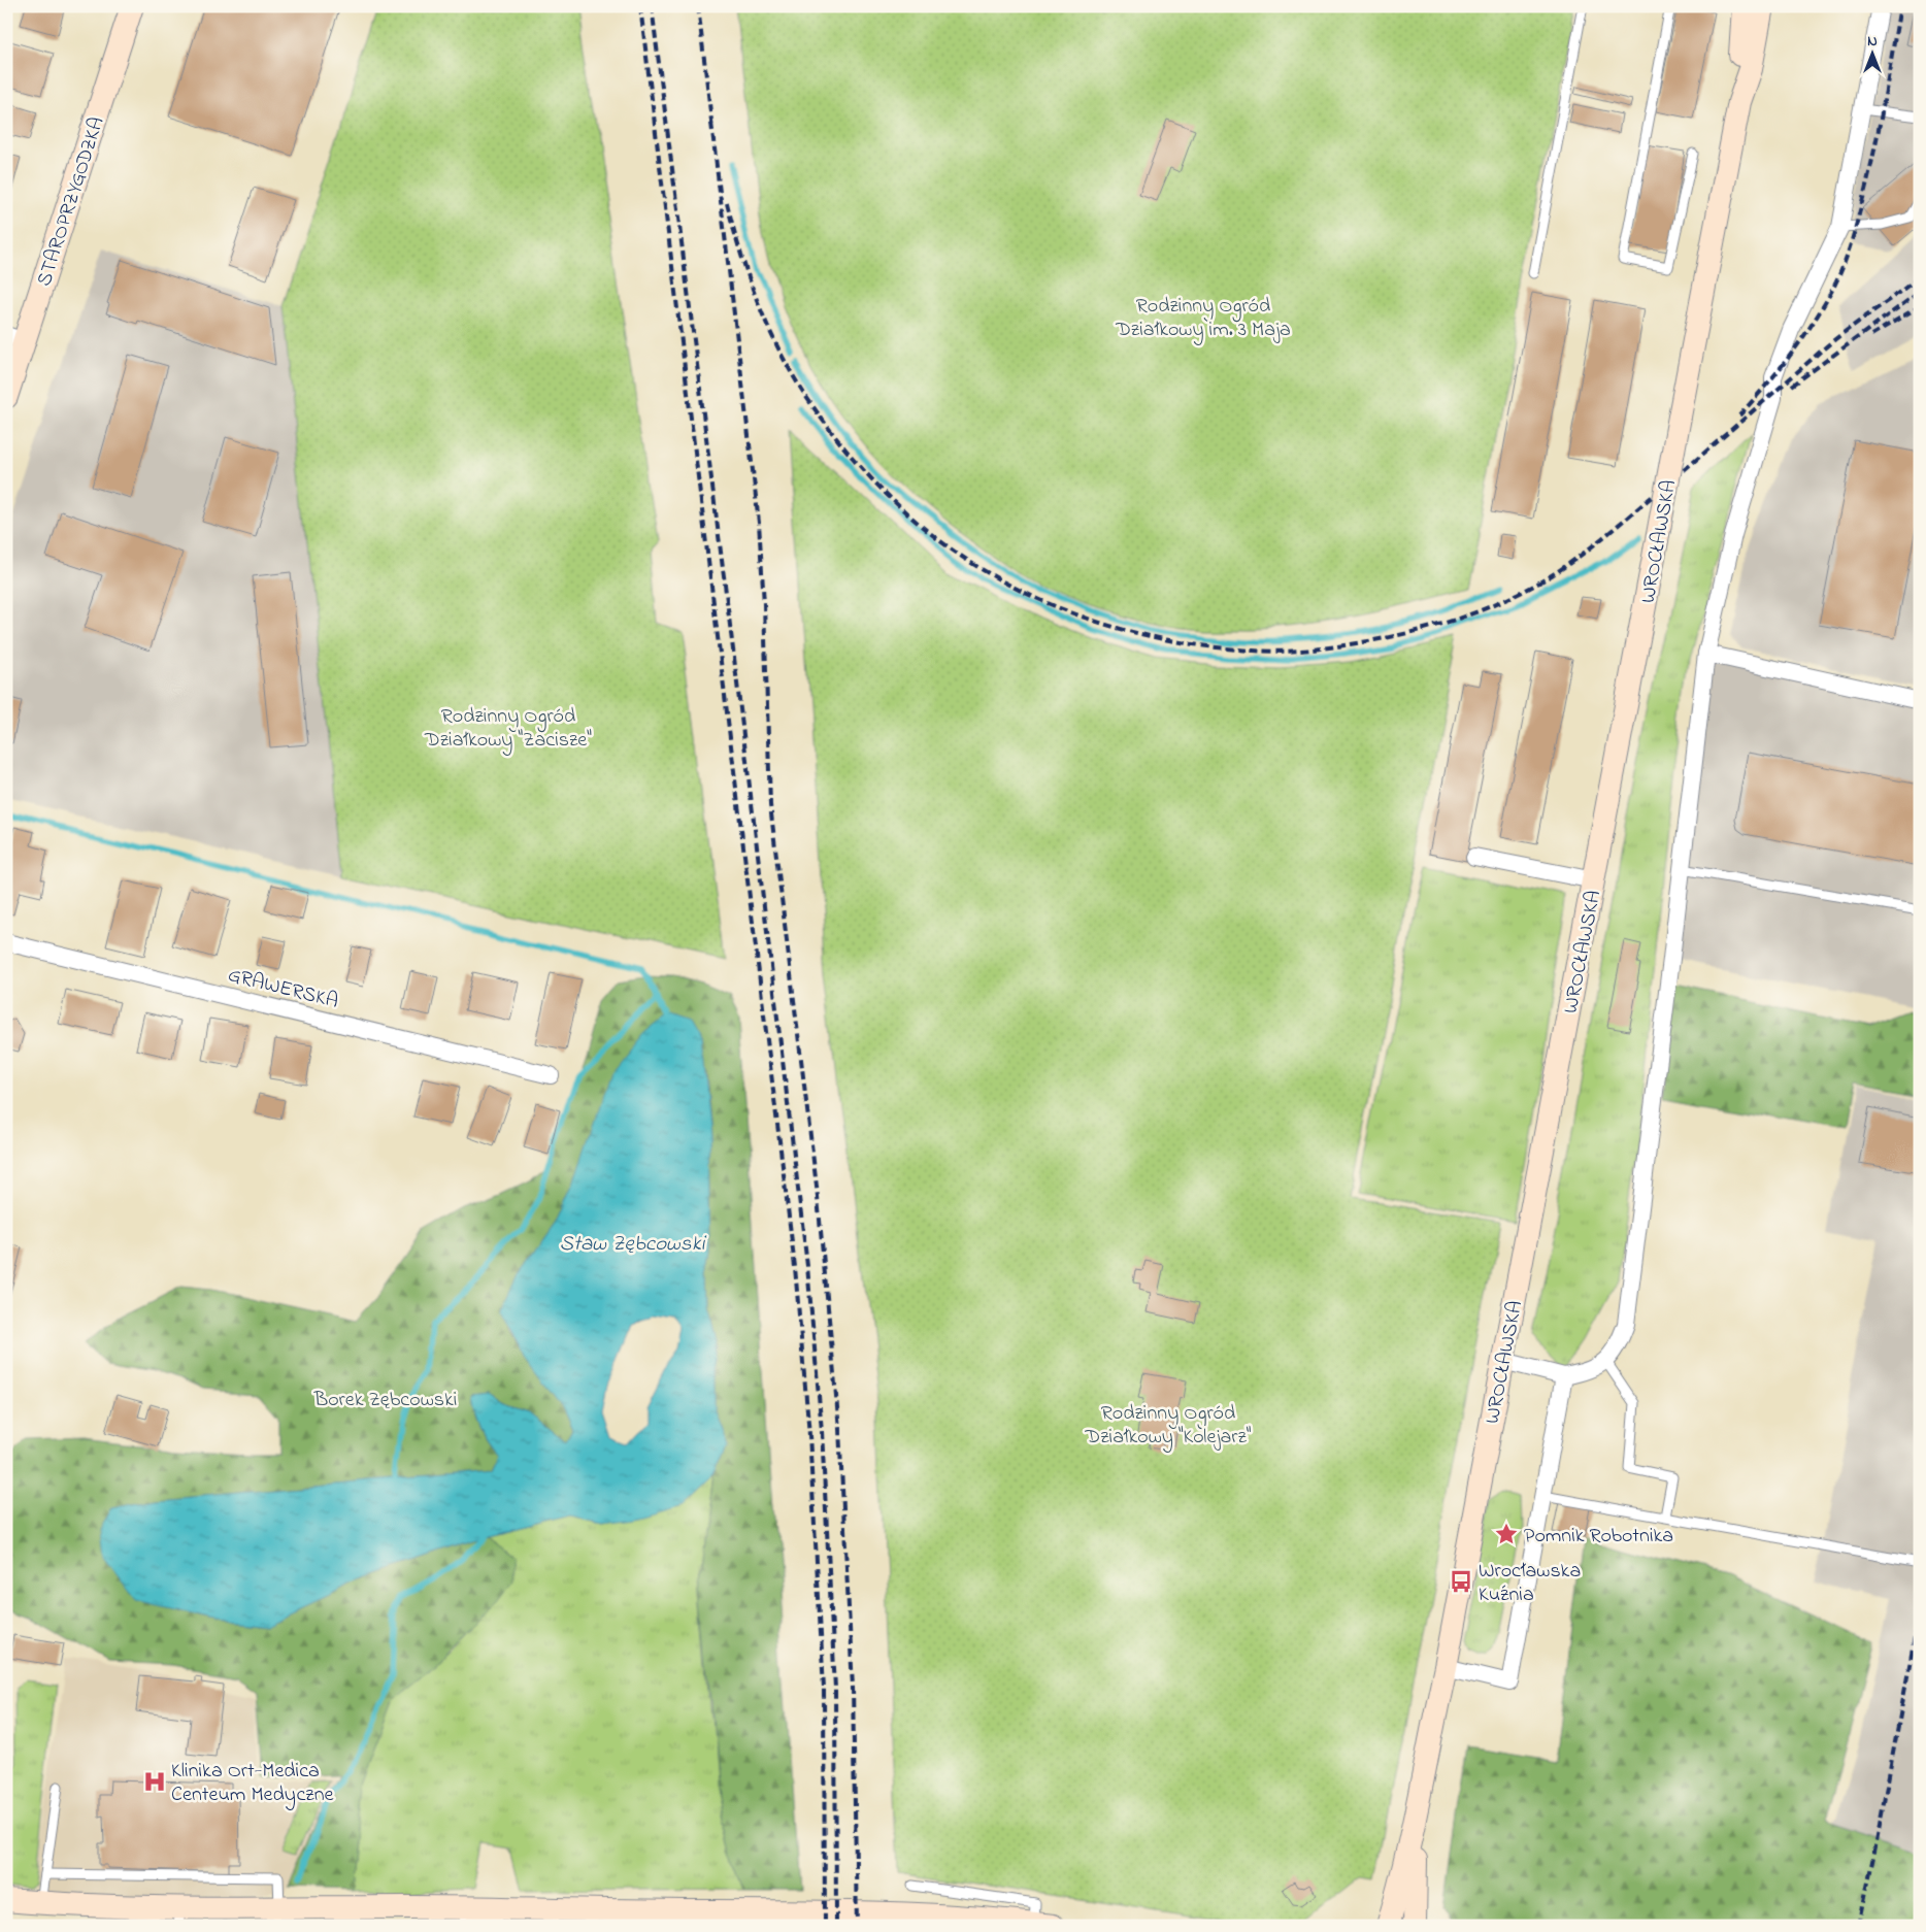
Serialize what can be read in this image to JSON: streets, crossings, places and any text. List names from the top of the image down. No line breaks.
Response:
{"streets":{"main road":["STAROPRZYGODZKA","WROCŁAWSKA"],"street":["GRAWERSKA"]},"water":["Staw Zębcowski"],"parks":["Rodzinny Ogród Działkowy im. 3 Maja","Rodzinny Ogród Działkowy \"Zacisze\"","Borek Zębcowski","Rodzinny Ogród Działkowy \"Kolejarz\""],"places":{"place":["Pomnik Robotnika"],"bus stop":["Wrocławska Kuźnia"],"hospital":["Klinika Ort-Medica Centeum Medyczne"]},"north":"top"}
